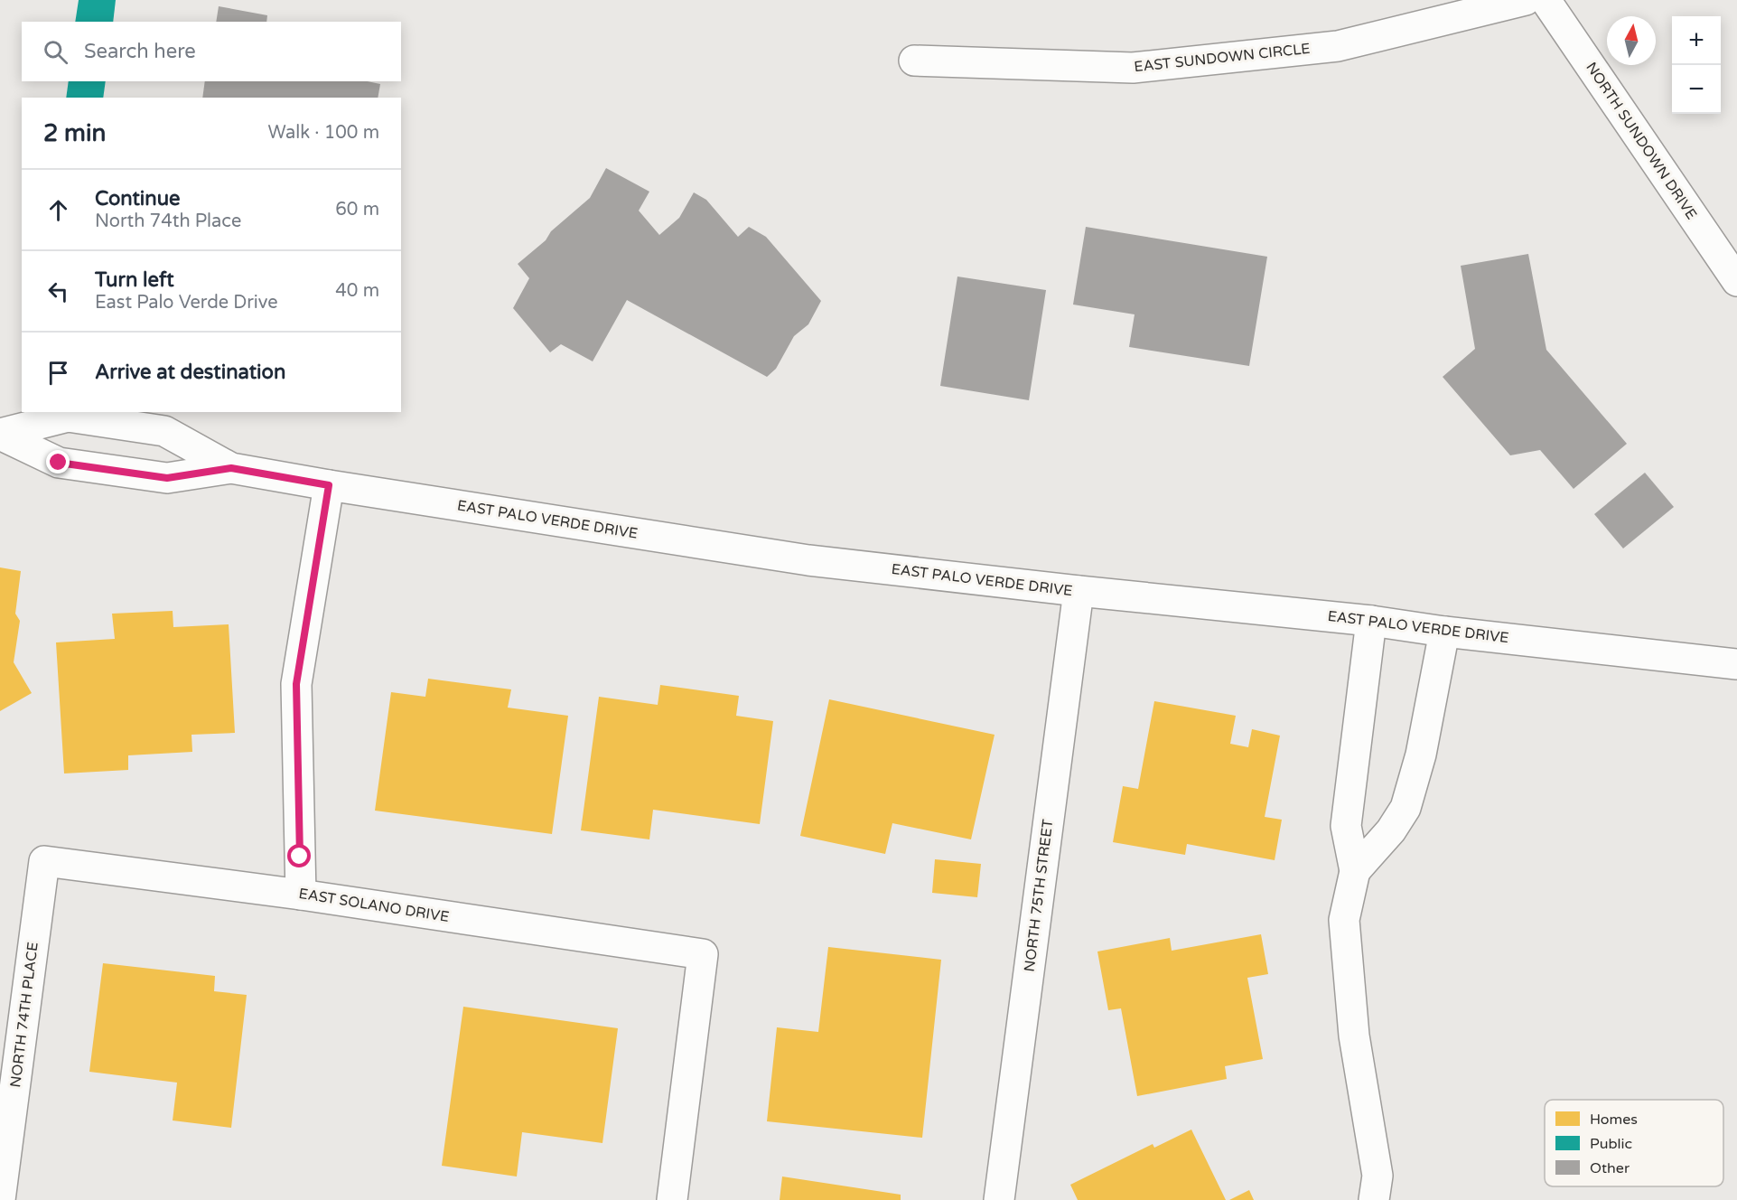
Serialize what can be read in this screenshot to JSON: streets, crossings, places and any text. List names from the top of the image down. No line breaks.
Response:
{"streets":{"street":["EAST SUNDOWN CIRCLE","NORTH SUNDOWN DRIVE","EAST PALO VERDE DRIVE","NORTH 75TH STREET","EAST SOLANO DRIVE","NORTH 74TH PLACE"]},"crossings":[["EAST PALO VERDE DRIVE","NORTH 75TH STREET"],["EAST SOLANO DRIVE","NORTH 74TH PLACE"]],"legend":["Homes","Public","Other"],"north":"top","page":{"map_buttons":["+","−"],"search":"Search here","heading":["2 min","Walk · 100 m"],"list":[["Continue","North 74th Place","60 m"],["Turn left","East Palo Verde Drive","40 m"],"Arrive at destination"]}}
